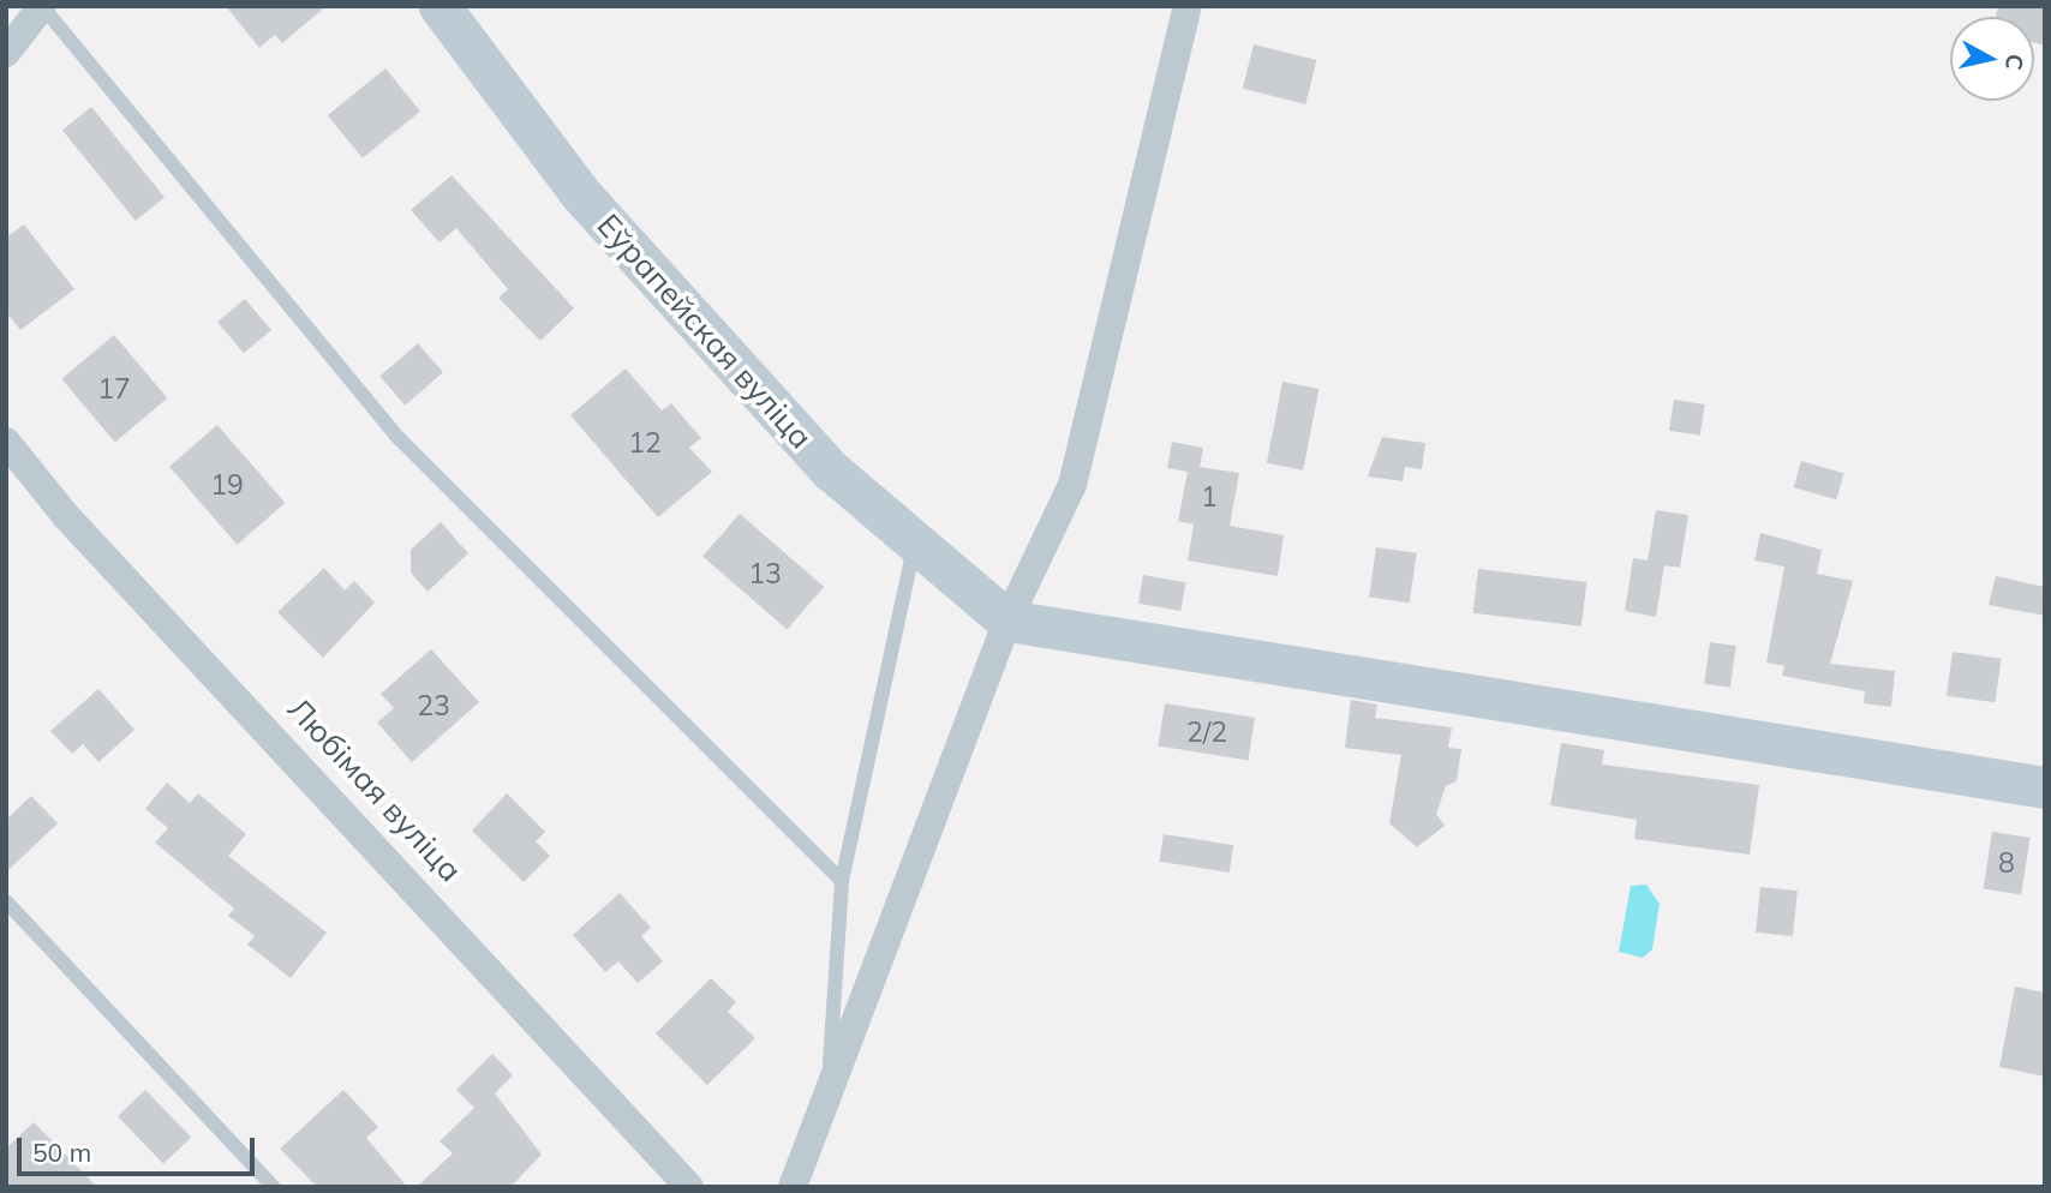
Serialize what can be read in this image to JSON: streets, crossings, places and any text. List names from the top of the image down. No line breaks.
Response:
{"streets":{"street":["Еўрапейская вуліца","Любімая вуліца"]},"house_numbers":["17","12","19","1","13","23","2/2","8"],"scale_bar":"50 m","north":"right"}
